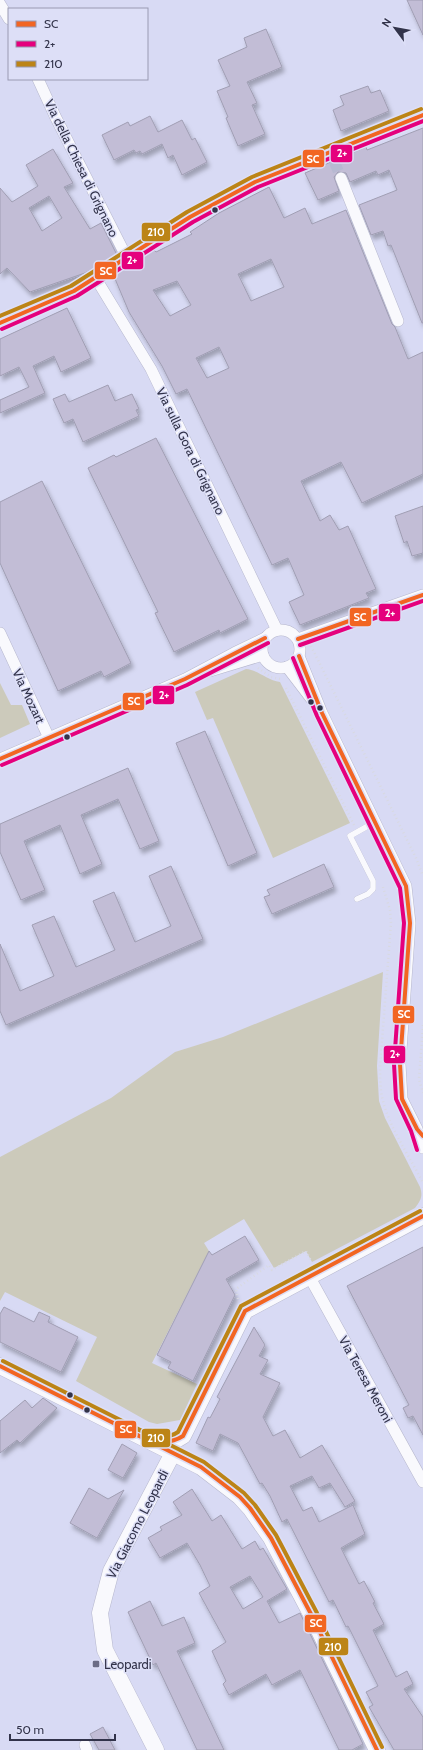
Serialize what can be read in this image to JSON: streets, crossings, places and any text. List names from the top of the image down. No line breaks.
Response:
{"streets":{"street":["Via della Chiesa di Grignano","Via sulla Gora di Grignano","Via Mozart","Via Teresa Meroni","Via Giacomo Leopardi"]},"places":{"transit":["Leopardi"]},"lines":["transit line 210","transit line SC","transit line 2+"],"legend":["SC","2+","210"],"scale_bar":"50 m","north":"top left"}
